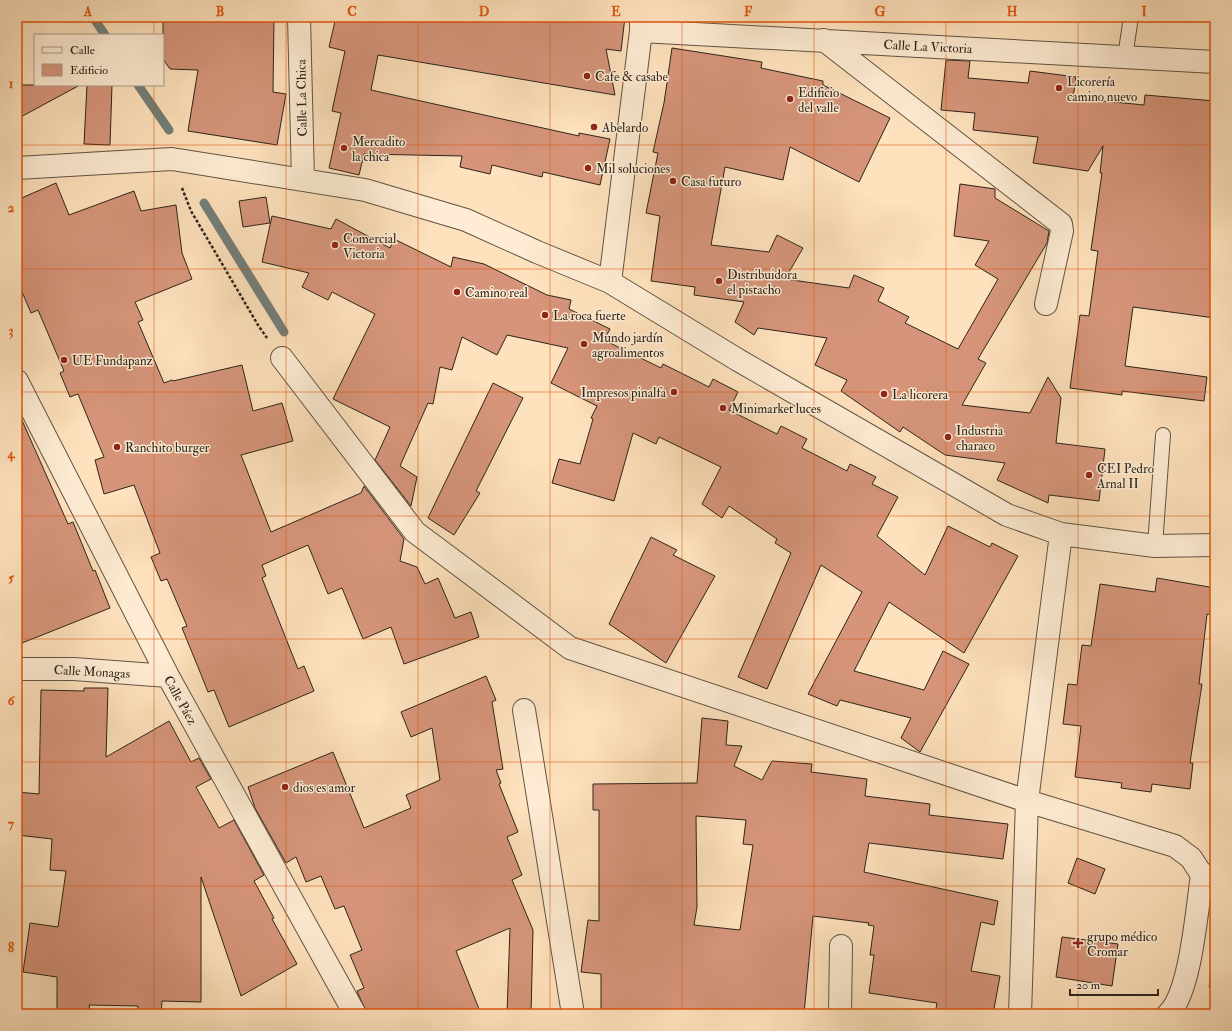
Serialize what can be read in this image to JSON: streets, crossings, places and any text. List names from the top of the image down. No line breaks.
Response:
{"streets":{"street":["Calle La Victoria","Calle La Chica","Calle Monagas","Calle Páez"]},"crossings":[["Calle Monagas","Calle Páez"]],"places":{"other":["Cafe & casabe","Licorería camino nuevo","Edificio del valle","Abelardo","Mercadito la chica","Mil soluciones","Casa futuro","Comercial Victoria","Distribuidora el pistacho","Camino real","La roca fuerte","Mundo jardín agroalimentos","UE Fundapanz","Impresos pinalfa","La licorera","Minimarket luces","Industria characo","Ranchito burger","CEI Pedro Arnal II","dios es amor"],"health":["grupo médico Cromar"]},"legend":["Calle","Edificio"],"scale_bar":"20 m","grid":{"columns":["A","B","C","D","E","F","G","H","I"],"rows":["1","2","3","4","5","6","7","8"]}}
